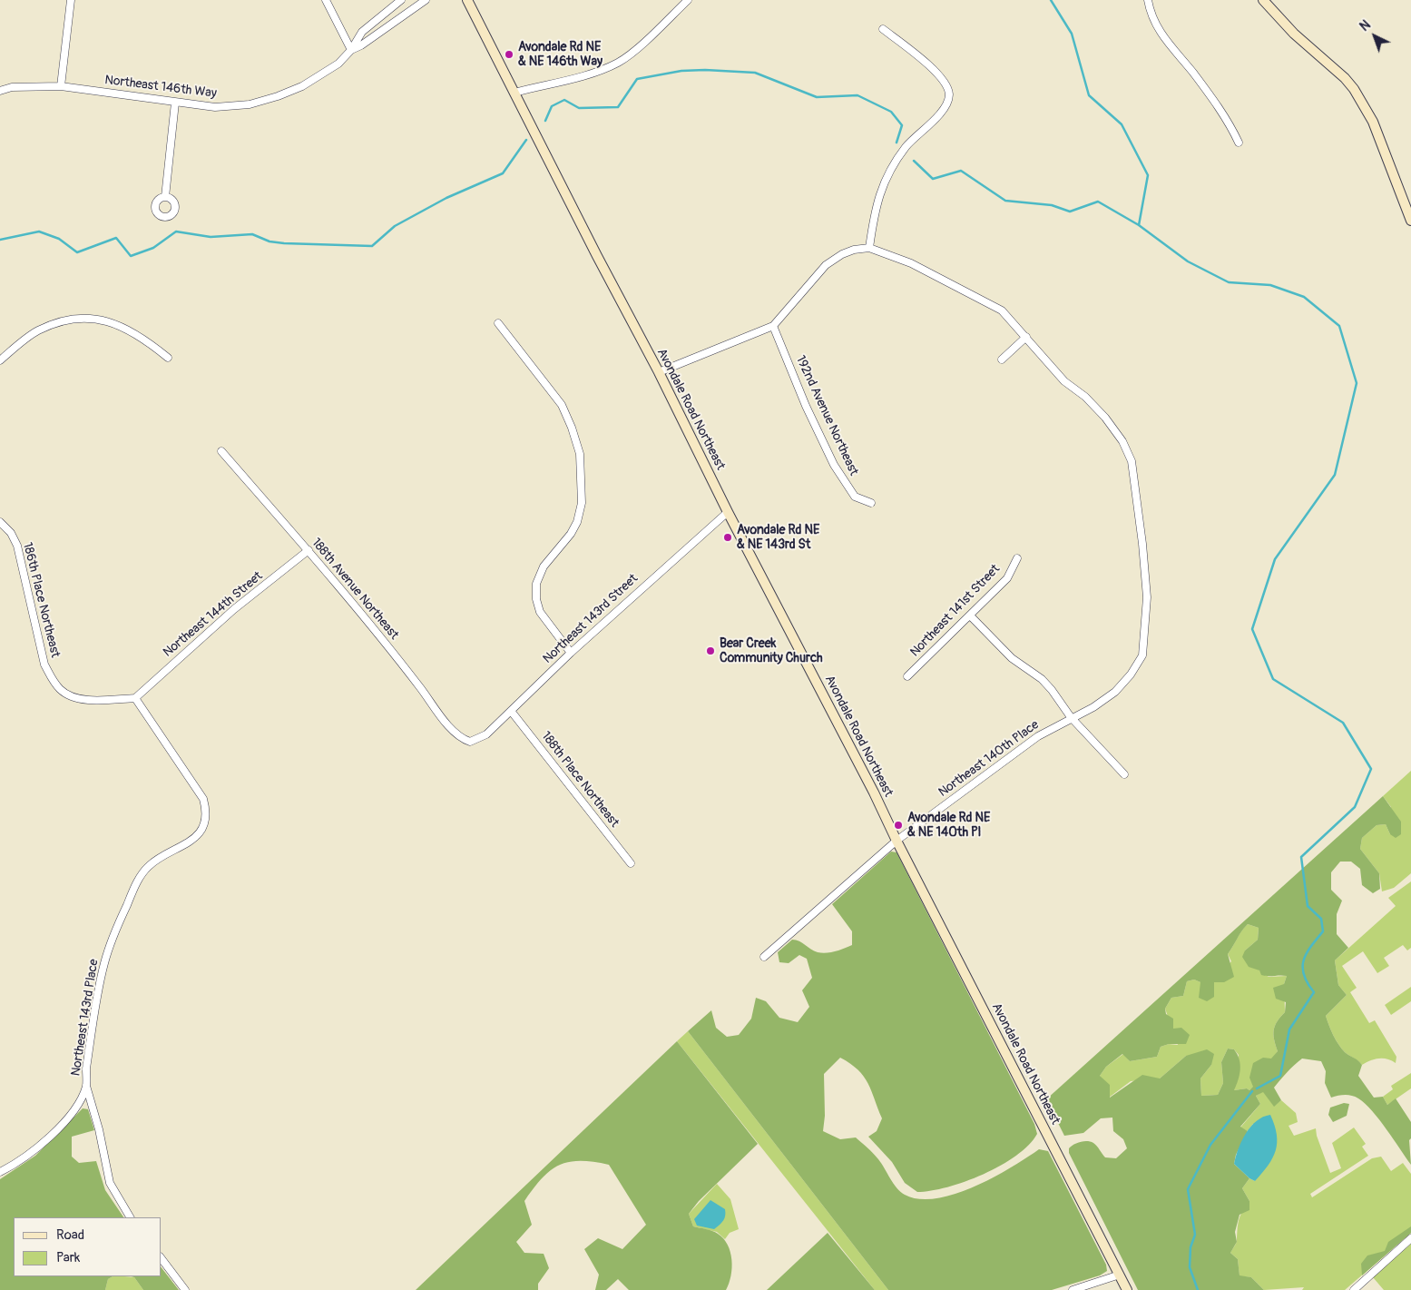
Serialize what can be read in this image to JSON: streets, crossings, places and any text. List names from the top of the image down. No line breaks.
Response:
{"streets":{"main road":["Avondale Road Northeast"],"street":["Northeast 146th Way","192nd Avenue Northeast","188th Avenue Northeast","186th Place Northeast","Northeast 141st Street","Northeast 144th Street","Northeast 143rd Street","Northeast 140th Place","188th Place Northeast","Northeast 143rd Place"]},"crossings":[["Avondale Road Northeast","Northeast 143rd Street"],["Avondale Road Northeast","Northeast 140th Place"],["188th Avenue Northeast","Northeast 144th Street"],["188th Avenue Northeast","Northeast 143rd Street"],["186th Place Northeast","Northeast 144th Street"],["186th Place Northeast","Northeast 143rd Place"],["Northeast 144th Street","Northeast 143rd Place"],["Northeast 143rd Street","188th Place Northeast"]],"places":["Avondale Rd NE & NE 146th Way","Avondale Rd NE & NE 143rd St","Bear Creek Community Church","Avondale Rd NE & NE 140th Pl"],"legend":["Road","Park"],"north":"top left"}
